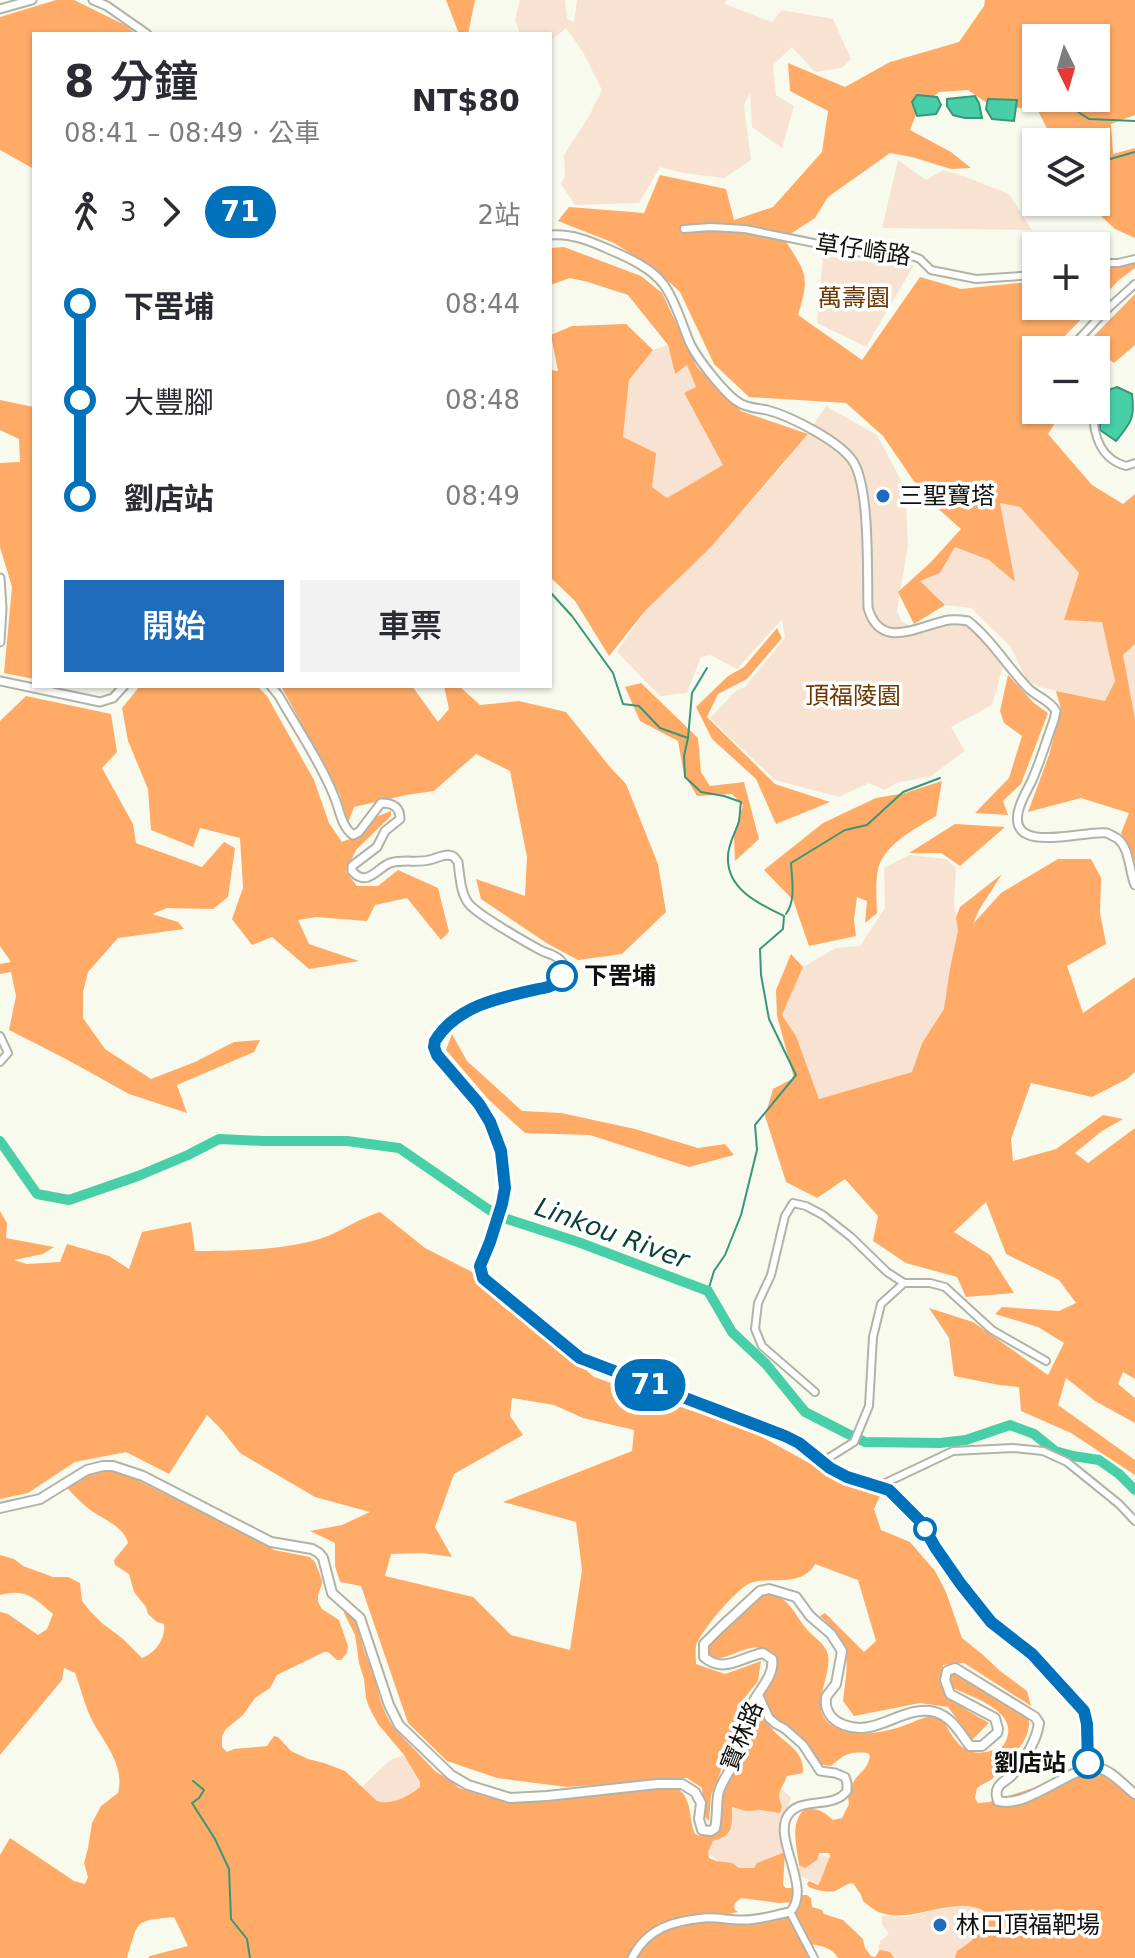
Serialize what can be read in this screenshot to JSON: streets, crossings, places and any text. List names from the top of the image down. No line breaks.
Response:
{"streets":{"main road":["寶林路"],"street":["草仔崎路"]},"water":["Linkou River"],"parks":["萬壽園","頂福陵園"],"places":["三聖寶塔","下罟埔","劉店站","林口頂福靶場"],"lines":["bus line 71"],"north":"bottom","page":{"on_map":"71","map_buttons":["+","−"],"heading":["8 分鐘","08:41 – 08:49 · 公車","NT$80"],"legs":["3","71","2站"],"list":[{"name":"下罟埔","value":"08:44"},{"name":"大豐腳","value":"08:48"},{"name":"劉店站","value":"08:49"}],"buttons":["開始","車票"]}}
